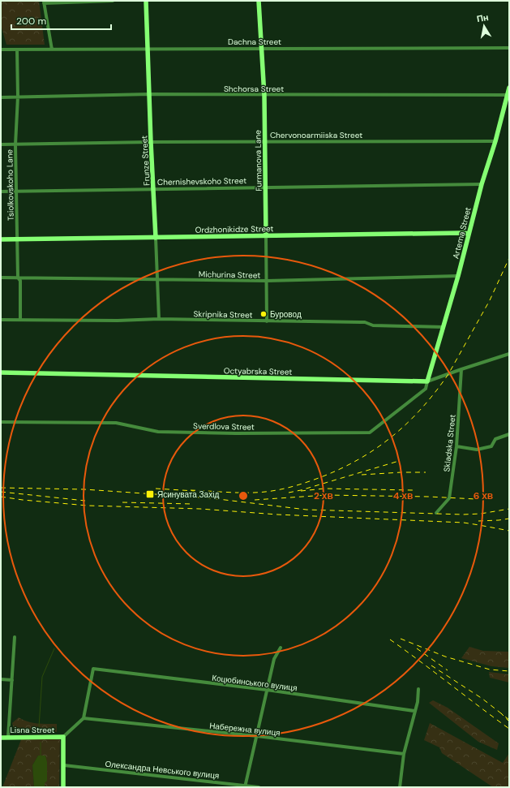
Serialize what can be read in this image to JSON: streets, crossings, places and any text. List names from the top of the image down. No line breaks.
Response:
{"streets":{"main road":["Frunze Street","Furmanova Lane","Ordzhonikidze Street","Artema Street","Octyabrska Street","Lisna Street"],"street":["Dachna Street","Shchorsa Street","Chervonoarmiiska Street","Chernishevskoho Street","Tsiolkovskoho Lane","Michurina Street","Skripnika Street","Sverdlova Street","Skladska Street","Коцюбинського вулиця","Набережна вулиця","Олександра Невського вулиця"]},"crossings":[["Dachna Street","Frunze Street"],["Dachna Street","Furmanova Lane"],["Dachna Street","Tsiolkovskoho Lane"],["Shchorsa Street","Frunze Street"],["Shchorsa Street","Furmanova Lane"],["Shchorsa Street","Tsiolkovskoho Lane"],["Shchorsa Street","Artema Street"],["Chervonoarmiiska Street","Frunze Street"],["Chervonoarmiiska Street","Furmanova Lane"],["Chervonoarmiiska Street","Tsiolkovskoho Lane"],["Chervonoarmiiska Street","Artema Street"],["Frunze Street","Chernishevskoho Street"],["Frunze Street","Ordzhonikidze Street"],["Frunze Street","Michurina Street"],["Frunze Street","Skripnika Street"],["Furmanova Lane","Chernishevskoho Street"],["Furmanova Lane","Ordzhonikidze Street"],["Furmanova Lane","Michurina Street"],["Furmanova Lane","Skripnika Street"],["Chernishevskoho Street","Tsiolkovskoho Lane"],["Chernishevskoho Street","Artema Street"],["Tsiolkovskoho Lane","Ordzhonikidze Street"],["Tsiolkovskoho Lane","Michurina Street"],["Tsiolkovskoho Lane","Skripnika Street"],["Ordzhonikidze Street","Artema Street"],["Artema Street","Michurina Street"],["Artema Street","Skripnika Street"],["Artema Street","Octyabrska Street"],["Artema Street","Sverdlova Street"],["Octyabrska Street","Sverdlova Street"],["Octyabrska Street","Skladska Street"],["Коцюбинського вулиця","Набережна вулиця"]],"places":{"other":["Буровод"],"transit":["Ясинувата Захід"]},"scale_bar":"200 m","north":"top","rings":["2 хв","4 хв","6 хв"]}
